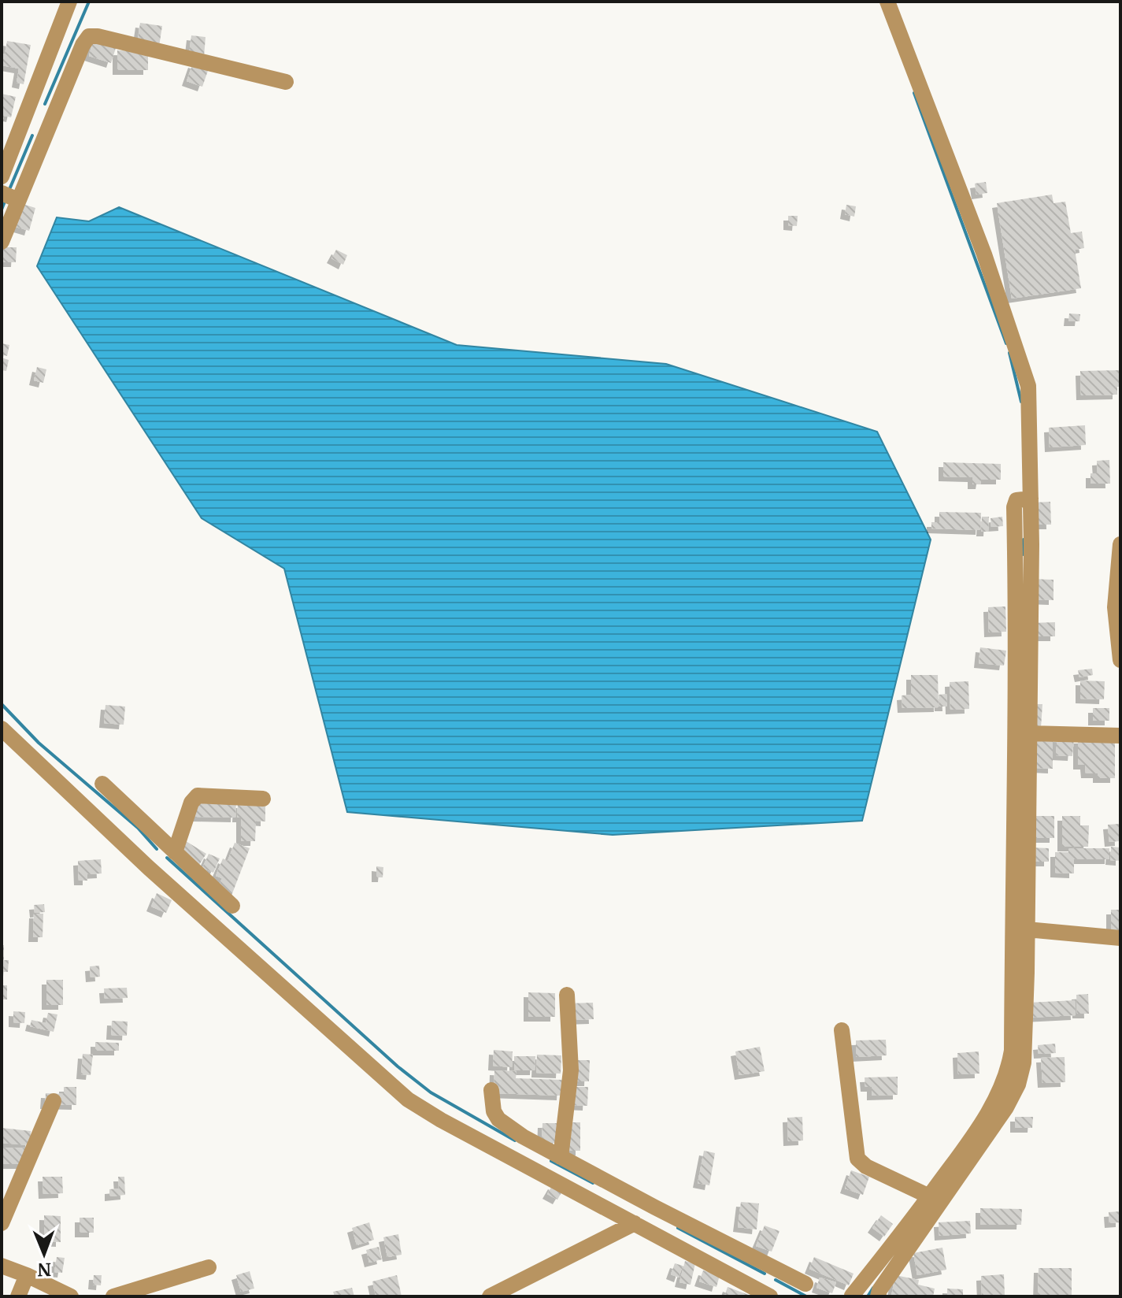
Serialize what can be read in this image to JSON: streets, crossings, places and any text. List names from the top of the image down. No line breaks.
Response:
{"north":"bottom"}
